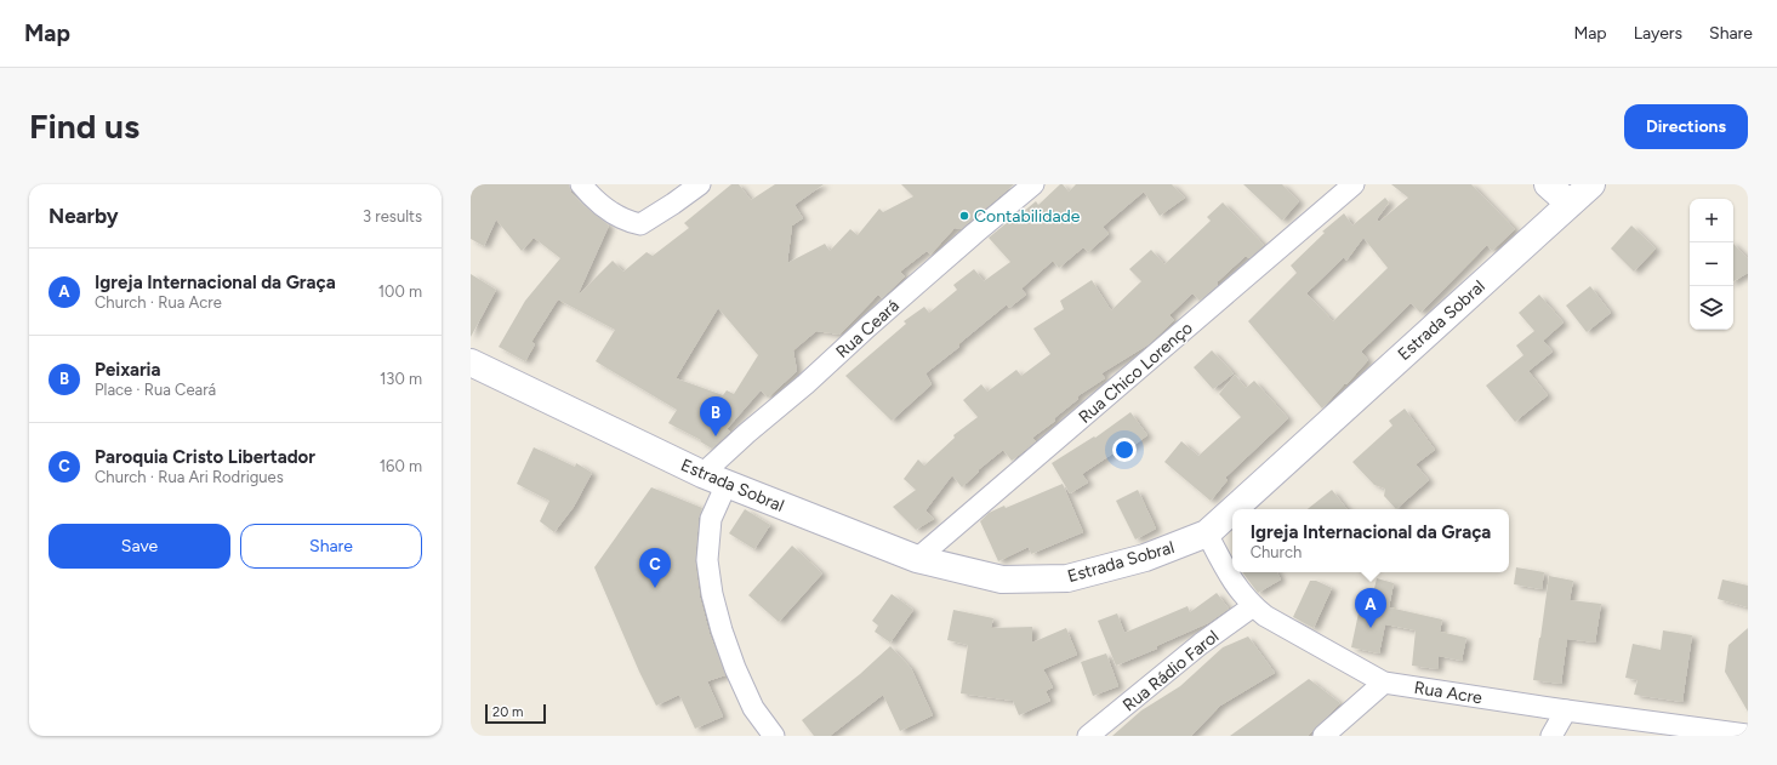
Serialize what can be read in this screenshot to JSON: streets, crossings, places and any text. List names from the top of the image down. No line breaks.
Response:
{"streets":{"street":["Estrada Sobral","Rua Ceará","Rua Chico Lorenço","Rua Rádio Farol","Rua Acre"]},"crossings":[["Estrada Sobral","Rua Ceará"],["Estrada Sobral","Rua Chico Lorenço"],["Estrada Sobral","Rua Acre"],["Rua Rádio Farol","Rua Acre"]],"places":["Contabilidade"],"scale_bar":"20 m","page":{"header":"Map","nav":["Map","Layers","Share"],"buttons":["Directions",["Save","Share"]],"title":"Find us","heading":["Nearby","3 results"],"map_buttons":["+","−"],"list":[{"mark":"A","name":"Igreja Internacional da Graça","note":"Church · Rua Acre","value":"100 m"},{"mark":"B","name":"Peixaria","note":"Place · Rua Ceará","value":"130 m"},{"mark":"C","name":"Paroquia Cristo Libertador","note":"Church · Rua Ari Rodrigues","value":"160 m"}],"pins":["B","C","A"],"popup":["Igreja Internacional da Graça","Church"],"scale":"20 m"}}
